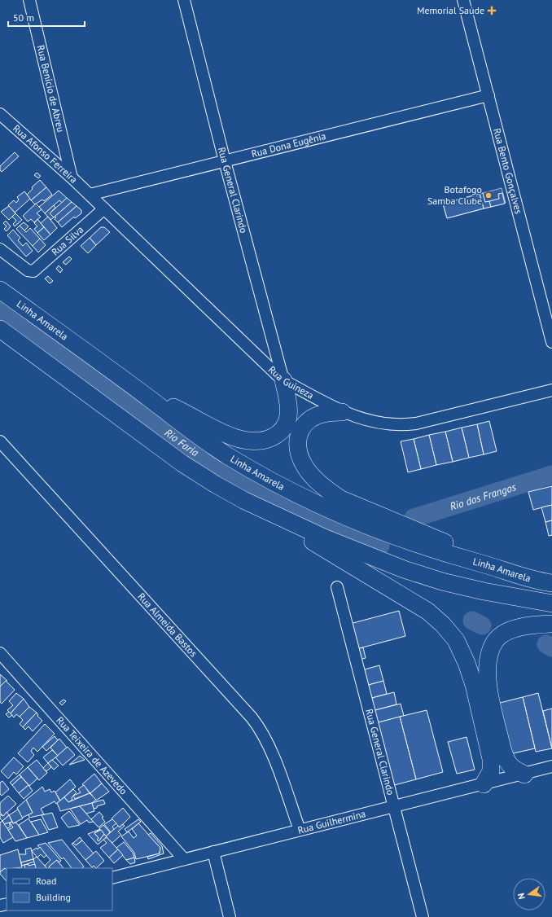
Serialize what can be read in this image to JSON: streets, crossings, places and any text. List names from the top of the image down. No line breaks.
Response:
{"streets":{"highway":["Linha Amarela"],"street":["Rua Benício de Abreu","Rua Dona Eugênia","Rua Afonso Ferreira","Rua Bento Gonçalves","Rua General Clarindo","Rua Silva","Rua Guineza","Rua Almeida Bastos","Rua Teixeira de Azevedo","Rua Guilhermina"]},"crossings":[["Rua Benício de Abreu","Rua Afonso Ferreira"],["Rua Dona Eugênia","Rua Afonso Ferreira"],["Rua Dona Eugênia","Rua Bento Gonçalves"],["Rua Dona Eugênia","Rua General Clarindo"],["Rua Dona Eugênia","Rua Guineza"],["Rua Afonso Ferreira","Rua Guineza"],["Rua General Clarindo","Rua Guineza"],["Rua General Clarindo","Rua Guilhermina"],["Rua Silva","Rua Guineza"],["Rua Almeida Bastos","Rua Guilhermina"],["Rua Teixeira de Azevedo","Rua Guilhermina"]],"water":["Rio Faria","Rio dos Frangos"],"places":{"health":["Memorial Saúde"],"other":["Botafogo Samba Clube"]},"legend":["Road","Building"],"scale_bar":"50 m","north":"left"}
